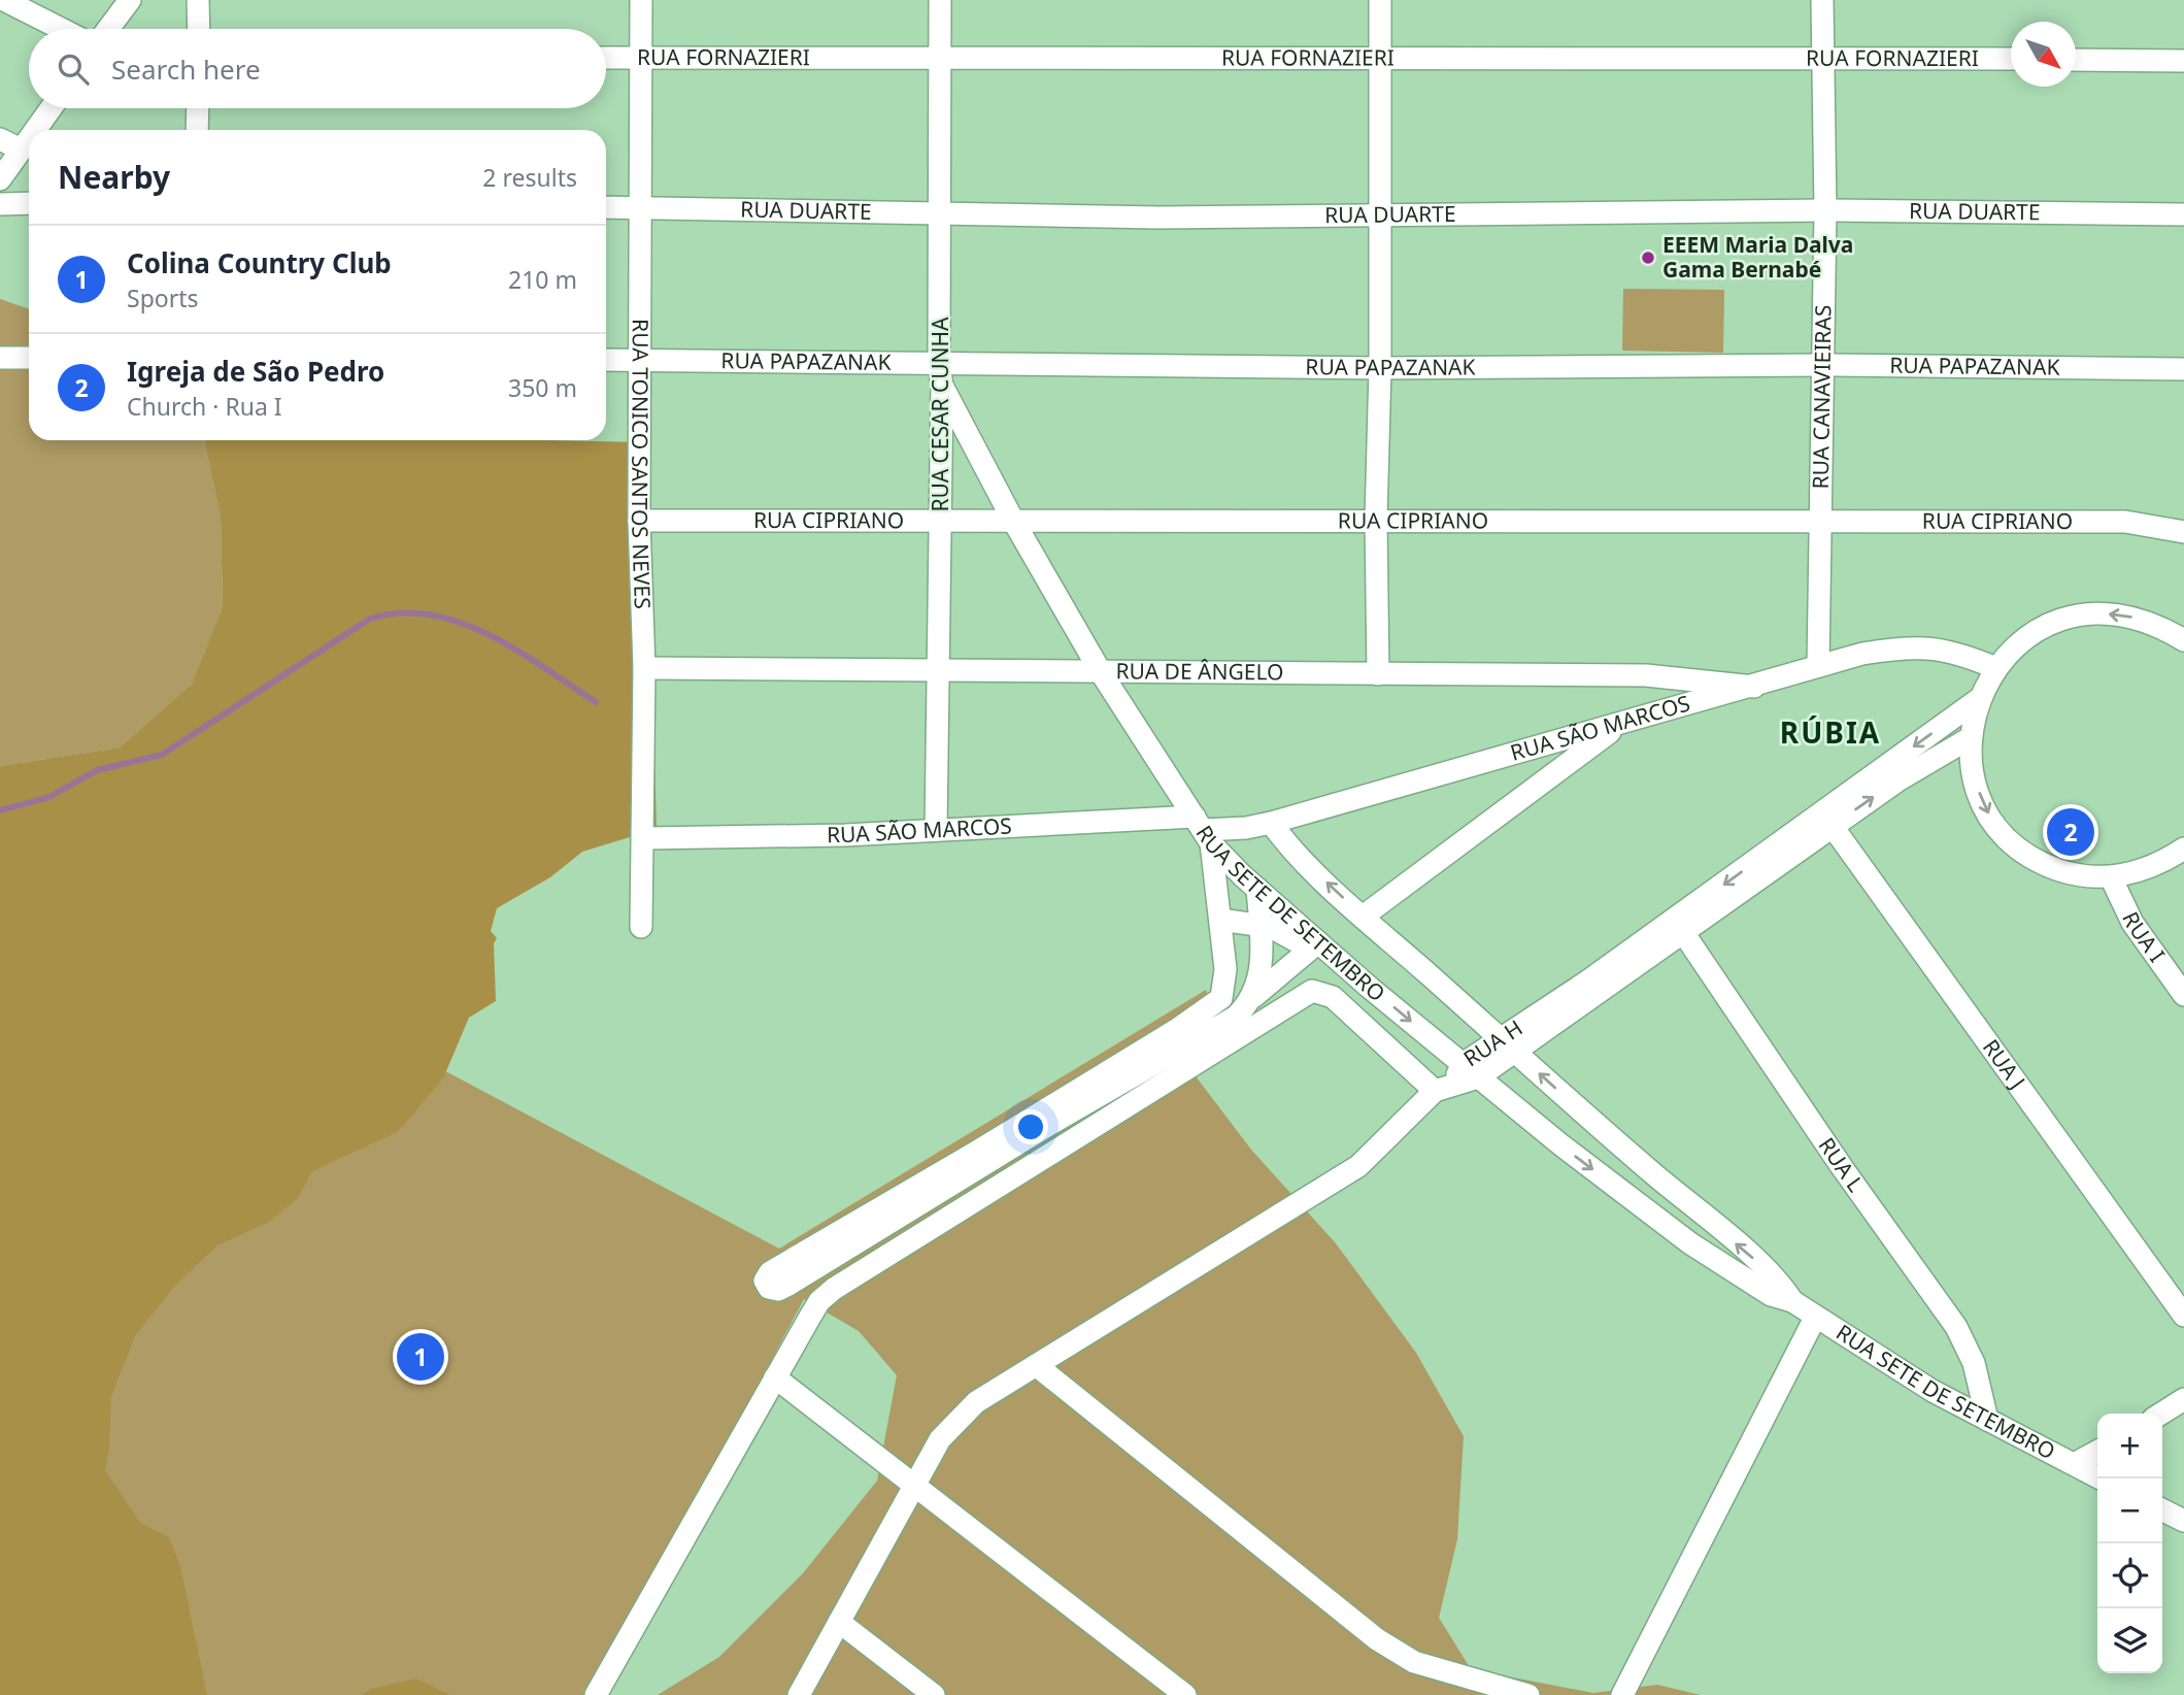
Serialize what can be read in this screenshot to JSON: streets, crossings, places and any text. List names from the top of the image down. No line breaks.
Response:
{"streets":{"street":["RUA FORNAZIERI","RUA DUARTE","RUA PAPAZANAK","RUA CANAVIEIRAS","RUA CESAR CUNHA","RUA TONICO SANTOS NEVES","RUA CIPRIANO","RUA DE ÂNGELO","RUA SÃO MARCOS","RUA SETE DE SETEMBRO","RUA I","RUA H","RUA J","RUA L"]},"crossings":[["RUA FORNAZIERI","RUA CANAVIEIRAS"],["RUA FORNAZIERI","RUA CESAR CUNHA"],["RUA FORNAZIERI","RUA TONICO SANTOS NEVES"],["RUA DUARTE","RUA CANAVIEIRAS"],["RUA DUARTE","RUA CESAR CUNHA"],["RUA DUARTE","RUA TONICO SANTOS NEVES"],["RUA PAPAZANAK","RUA CANAVIEIRAS"],["RUA PAPAZANAK","RUA CESAR CUNHA"],["RUA PAPAZANAK","RUA TONICO SANTOS NEVES"],["RUA PAPAZANAK","RUA SETE DE SETEMBRO"],["RUA CANAVIEIRAS","RUA CIPRIANO"],["RUA CANAVIEIRAS","RUA SÃO MARCOS"],["RUA CESAR CUNHA","RUA CIPRIANO"],["RUA CESAR CUNHA","RUA DE ÂNGELO"],["RUA CESAR CUNHA","RUA SÃO MARCOS"],["RUA CESAR CUNHA","RUA SETE DE SETEMBRO"],["RUA TONICO SANTOS NEVES","RUA CIPRIANO"],["RUA TONICO SANTOS NEVES","RUA DE ÂNGELO"],["RUA TONICO SANTOS NEVES","RUA SÃO MARCOS"],["RUA CIPRIANO","RUA SETE DE SETEMBRO"],["RUA DE ÂNGELO","RUA SÃO MARCOS"],["RUA DE ÂNGELO","RUA SETE DE SETEMBRO"],["RUA SÃO MARCOS","RUA SETE DE SETEMBRO"],["RUA SETE DE SETEMBRO","RUA H"],["RUA SETE DE SETEMBRO","RUA L"],["RUA H","RUA J"],["RUA H","RUA L"]],"districts":["RÚBIA"],"places":["EEEM Maria Dalva Gama Bernabé"],"north":"bottom right","page":{"search":"Search here","heading":["Nearby","2 results"],"list":[{"mark":"1","name":"Colina Country Club","note":"Sports","value":"210 m"},{"mark":"2","name":"Igreja de São Pedro","note":"Church · Rua I","value":"350 m"}],"pins":["2","1"],"map_buttons":["+","−"]}}
